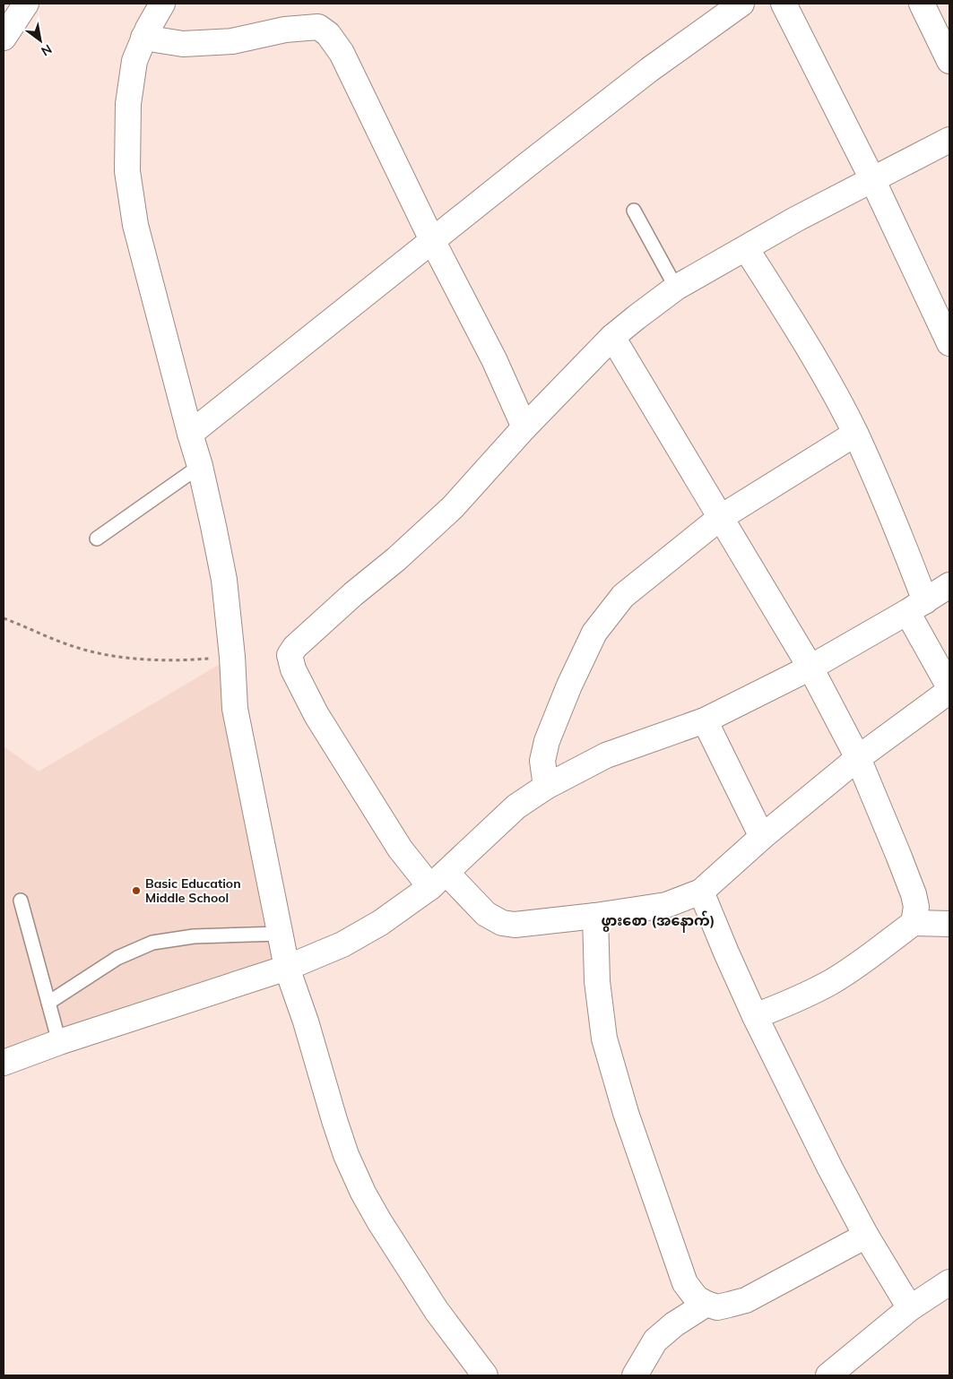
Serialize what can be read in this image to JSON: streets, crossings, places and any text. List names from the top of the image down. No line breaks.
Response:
{"districts":["ဖွားစော (အနောက်)"],"places":["Basic Education Middle School"],"north":"bottom right"}
